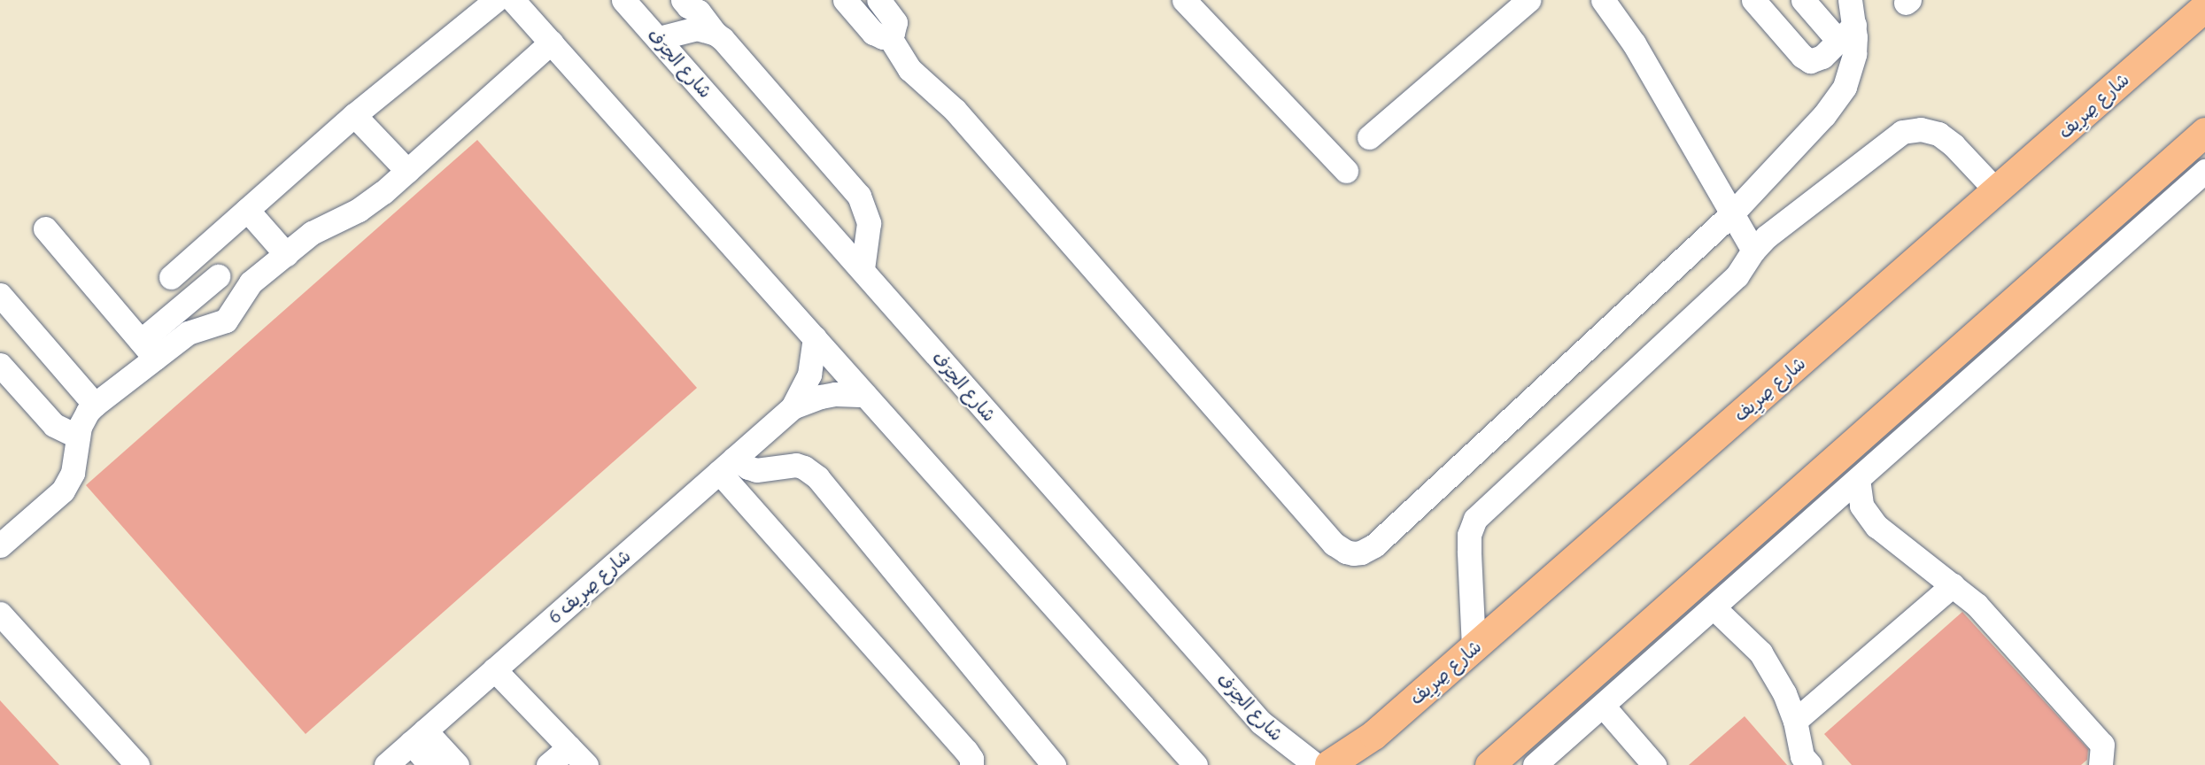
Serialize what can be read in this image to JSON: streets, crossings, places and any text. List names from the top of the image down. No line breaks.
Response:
{"streets":{"main road":["شارع صِرِيف"],"street":["شارع الحِرَف","شارع صِرِيف 6"]},"crossings":[["شارع الحِرَف","شارع صِرِيف"]]}
